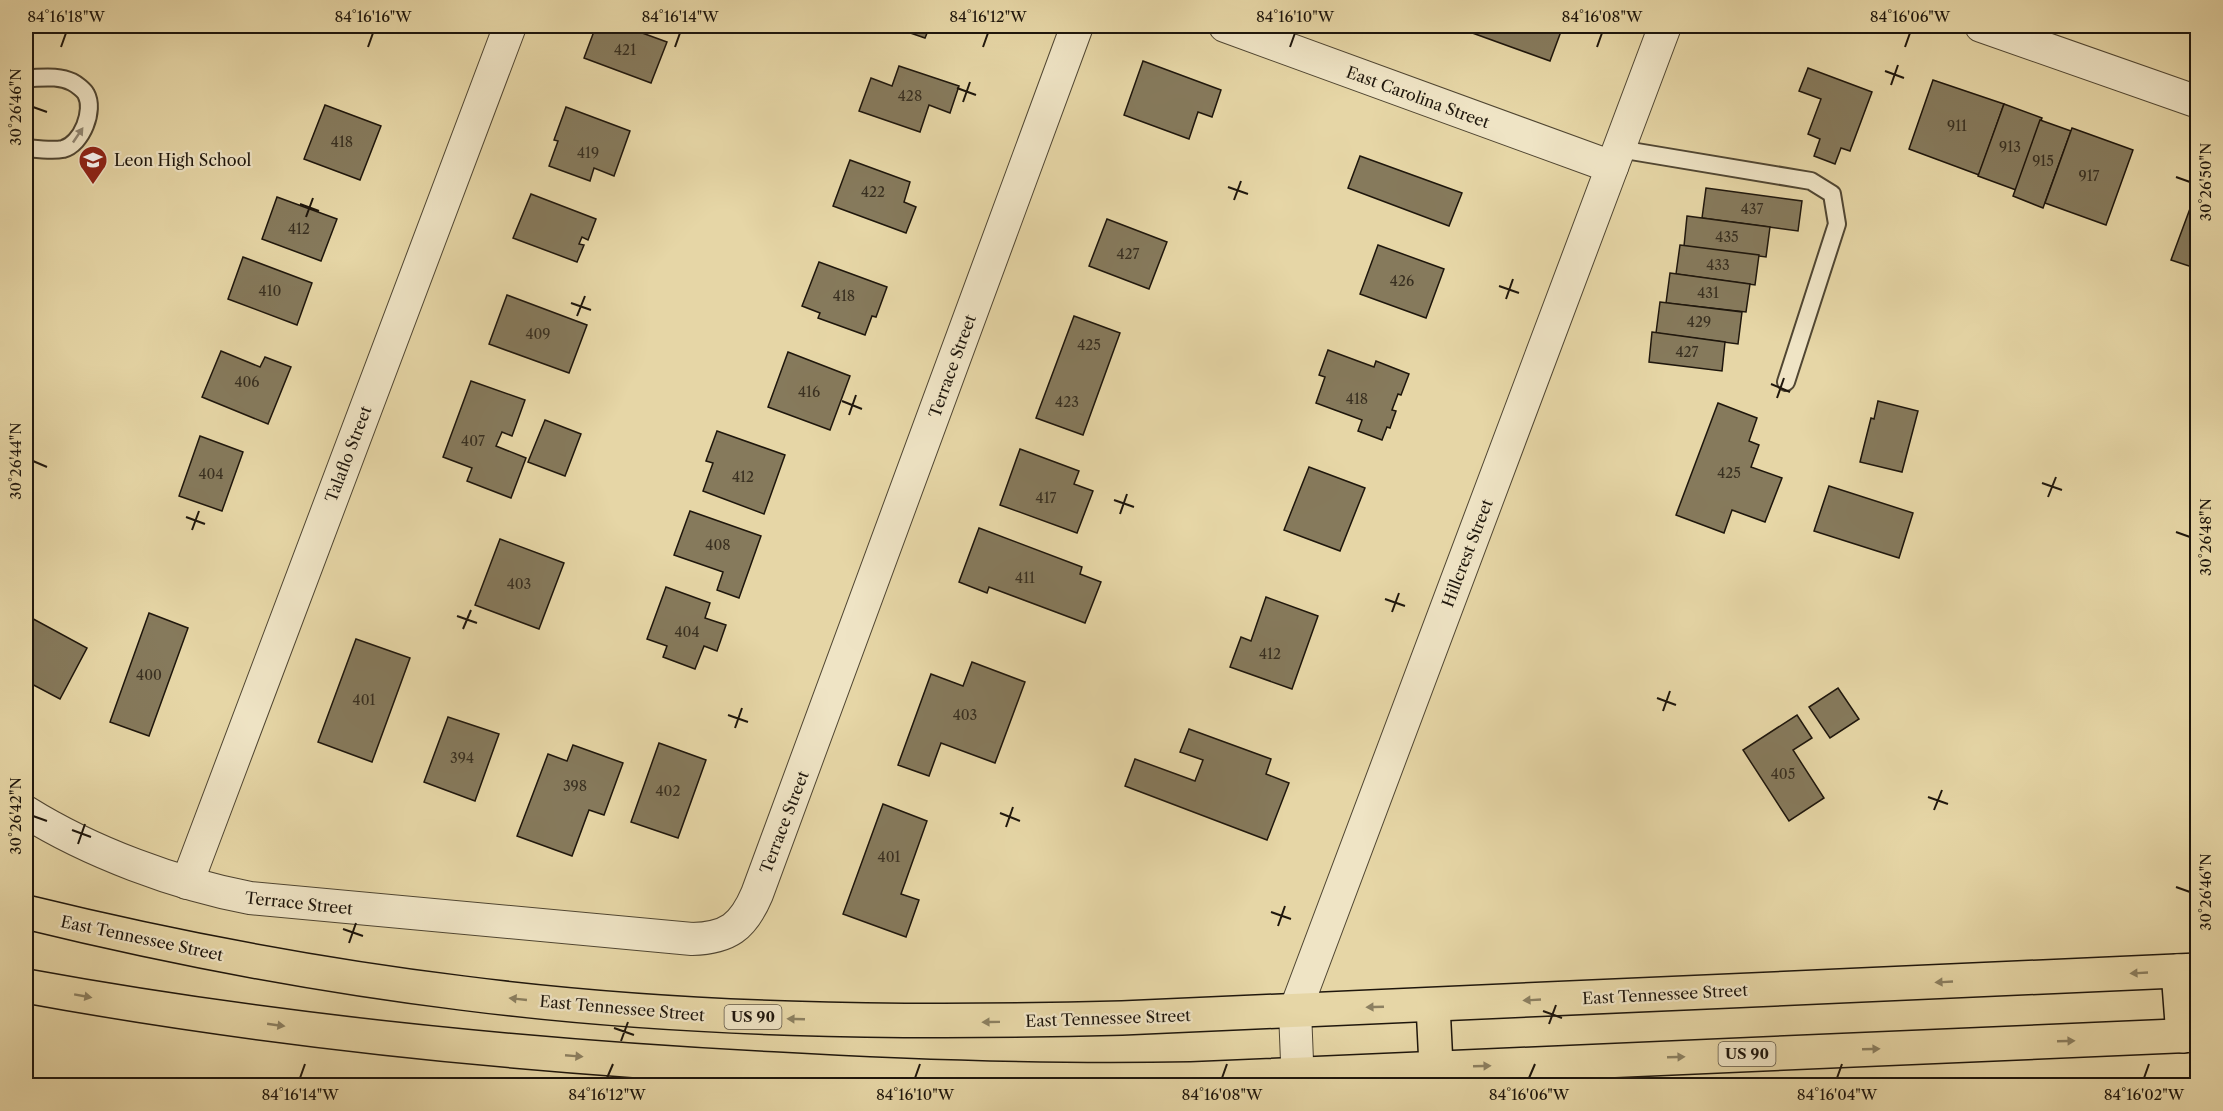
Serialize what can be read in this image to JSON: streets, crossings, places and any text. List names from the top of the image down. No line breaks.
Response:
{"streets":{"main road":["East Tennessee Street","US 90"],"street":["East Carolina Street","Terrace Street","Talaflo Street","Hillcrest Street"]},"crossings":[["East Carolina Street","Hillcrest Street"],["Terrace Street","Talaflo Street"],["Hillcrest Street","East Tennessee Street"],["Hillcrest Street","US 90"]],"places":{"school or university":["Leon High School"]},"house_numbers":["421","428","911","418","913","419","915","917","422","437","412","435","427","433","426","410","431","418","429","409","425","427","406","416","418","423","407","425","404","412","417","408","411","403","404","412","400","401","403","394","405","398","402","401"],"coordinates":["84°16'18\"W","84°16'16\"W","84°16'14\"W","84°16'12\"W","84°16'10\"W","84°16'08\"W","84°16'06\"W","30°26'46\"N","30°26'50\"N","30°26'44\"N","30°26'48\"N","30°26'42\"N","84°16'04\"W","84°16'02\"W"]}
